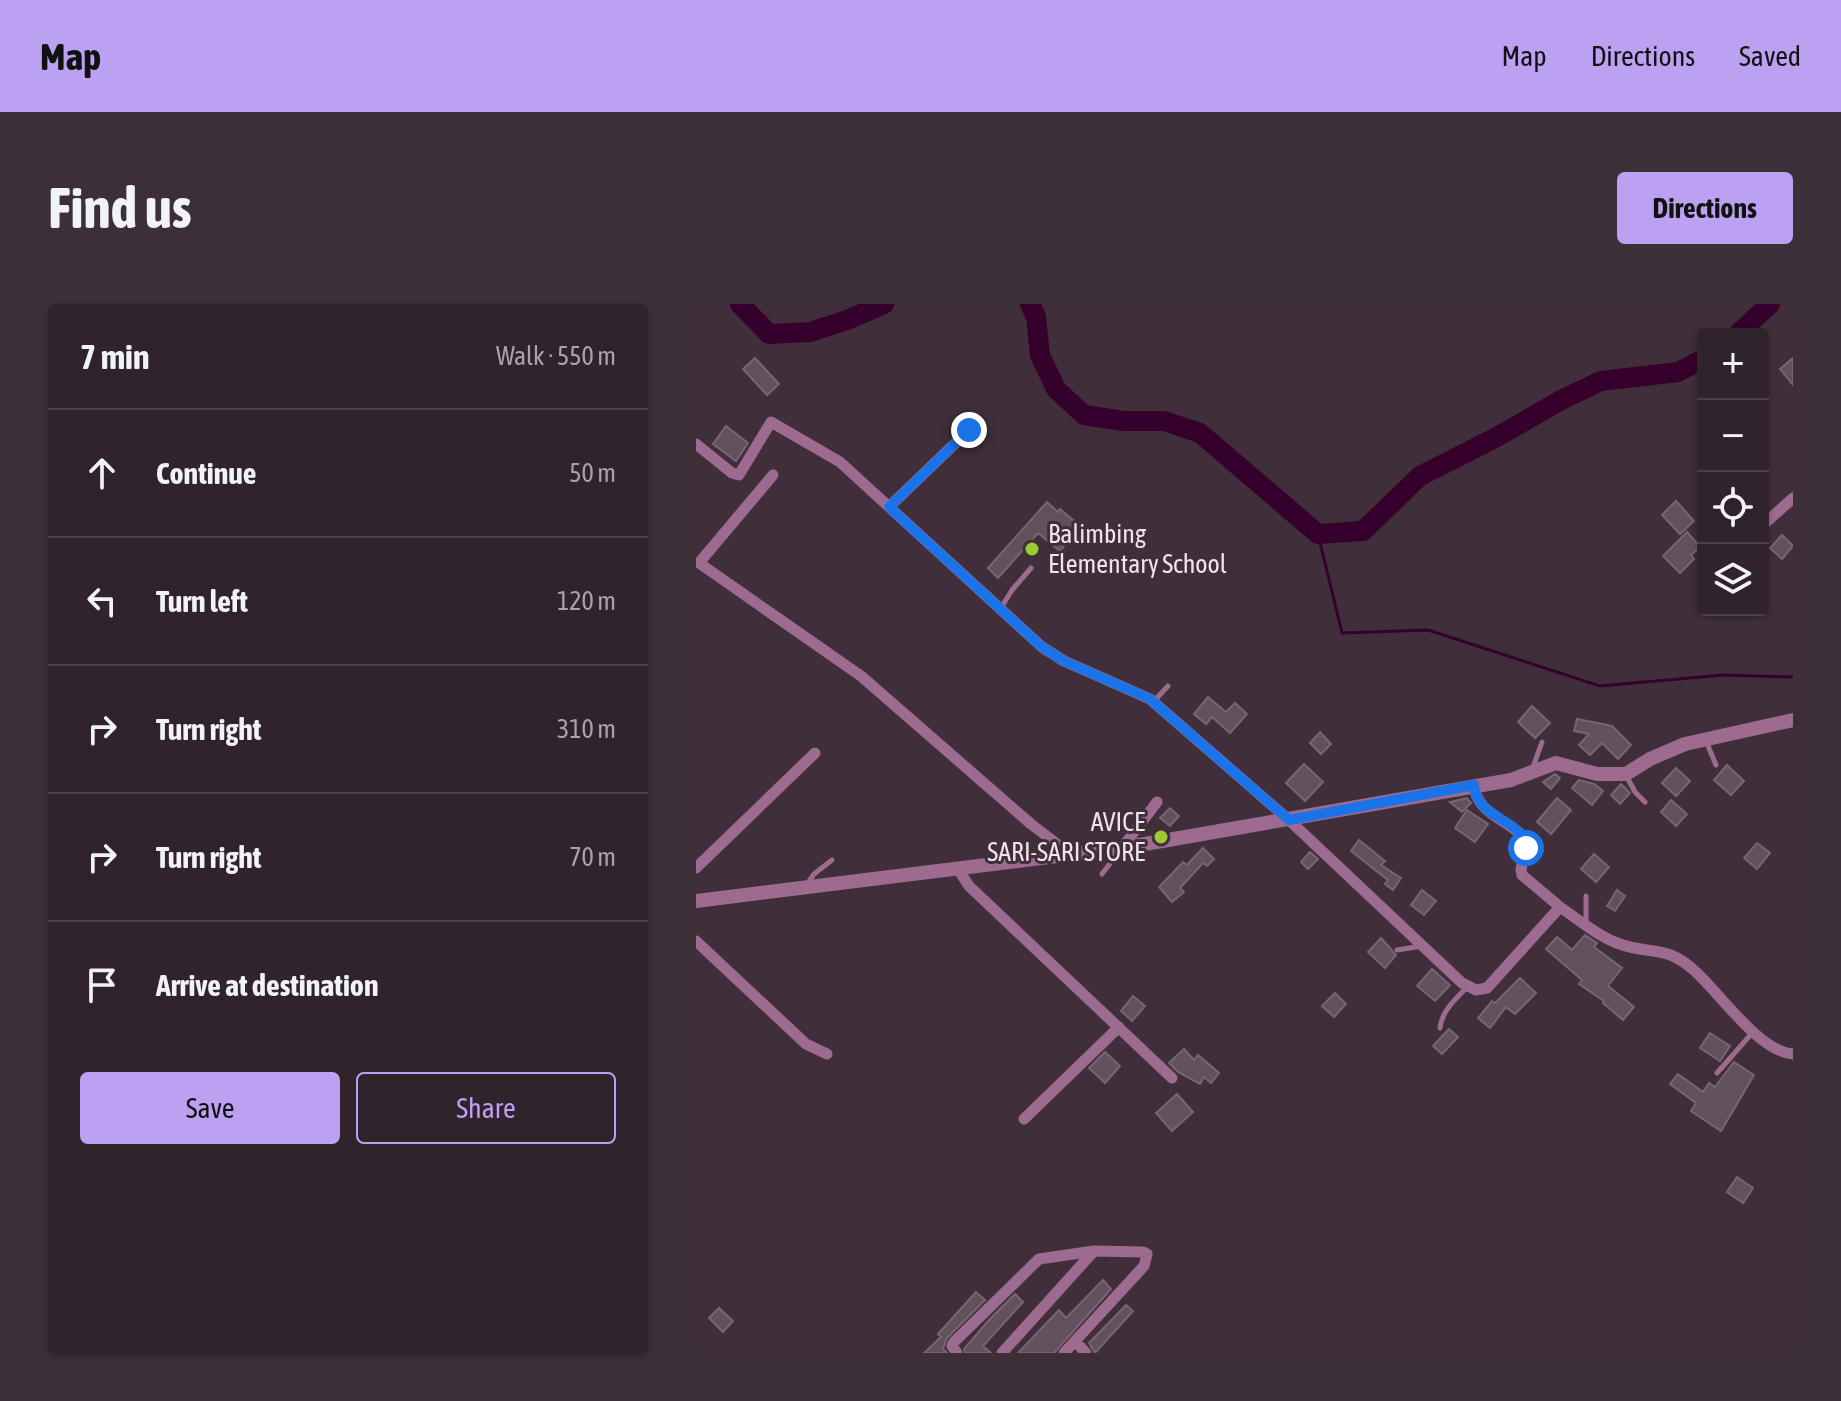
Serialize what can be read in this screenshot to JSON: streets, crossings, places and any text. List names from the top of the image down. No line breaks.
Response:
{"places":["Balimbing Elementary School","AVICE SARI-SARI STORE"],"page":{"header":"Map","nav":["Map","Directions","Saved"],"buttons":["Directions",["Save","Share"]],"title":"Find us","heading":["7 min","Walk · 550 m"],"map_buttons":["+","−"],"list":[["Continue","50 m"],["Turn left","120 m"],["Turn right","310 m"],["Turn right","70 m"],"Arrive at destination"]}}
